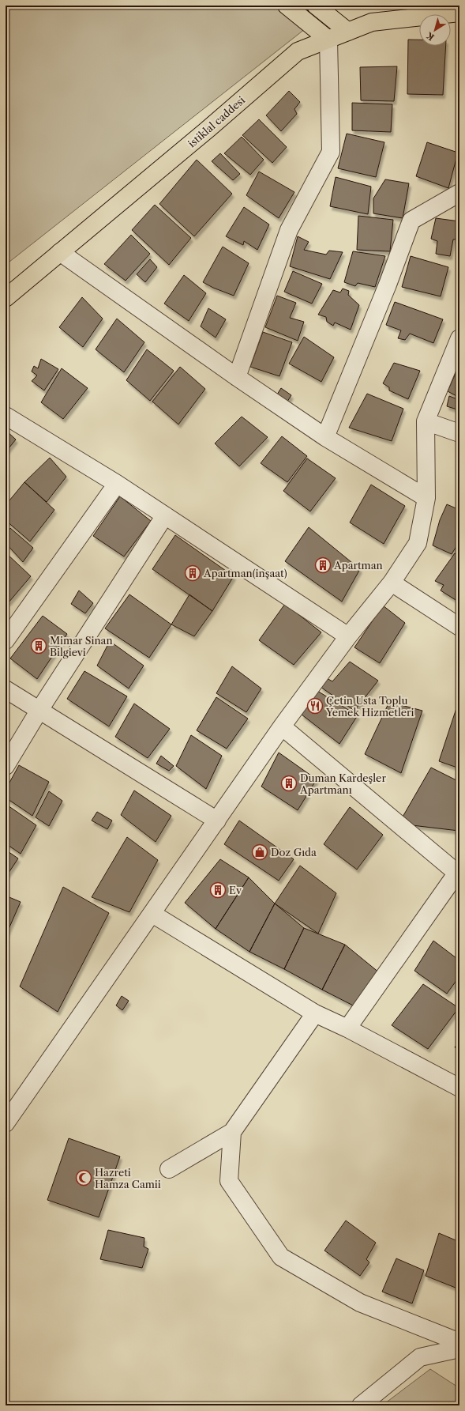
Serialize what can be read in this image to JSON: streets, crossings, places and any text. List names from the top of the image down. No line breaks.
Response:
{"streets":{"main road":["istiklal caddesi"]},"places":{"building":["Apartman","Apartman(inşaat)","Mimar Sinan Bilgievi","Duman Kardeşler Apartmanı","Ev"],"restaurant":["Çetin Usta Toplu Yemek Hizmetleri"],"shop":["Doz Gıda"],"mosque":["Hazreti Hamza Camii"]},"north":"bottom left"}
